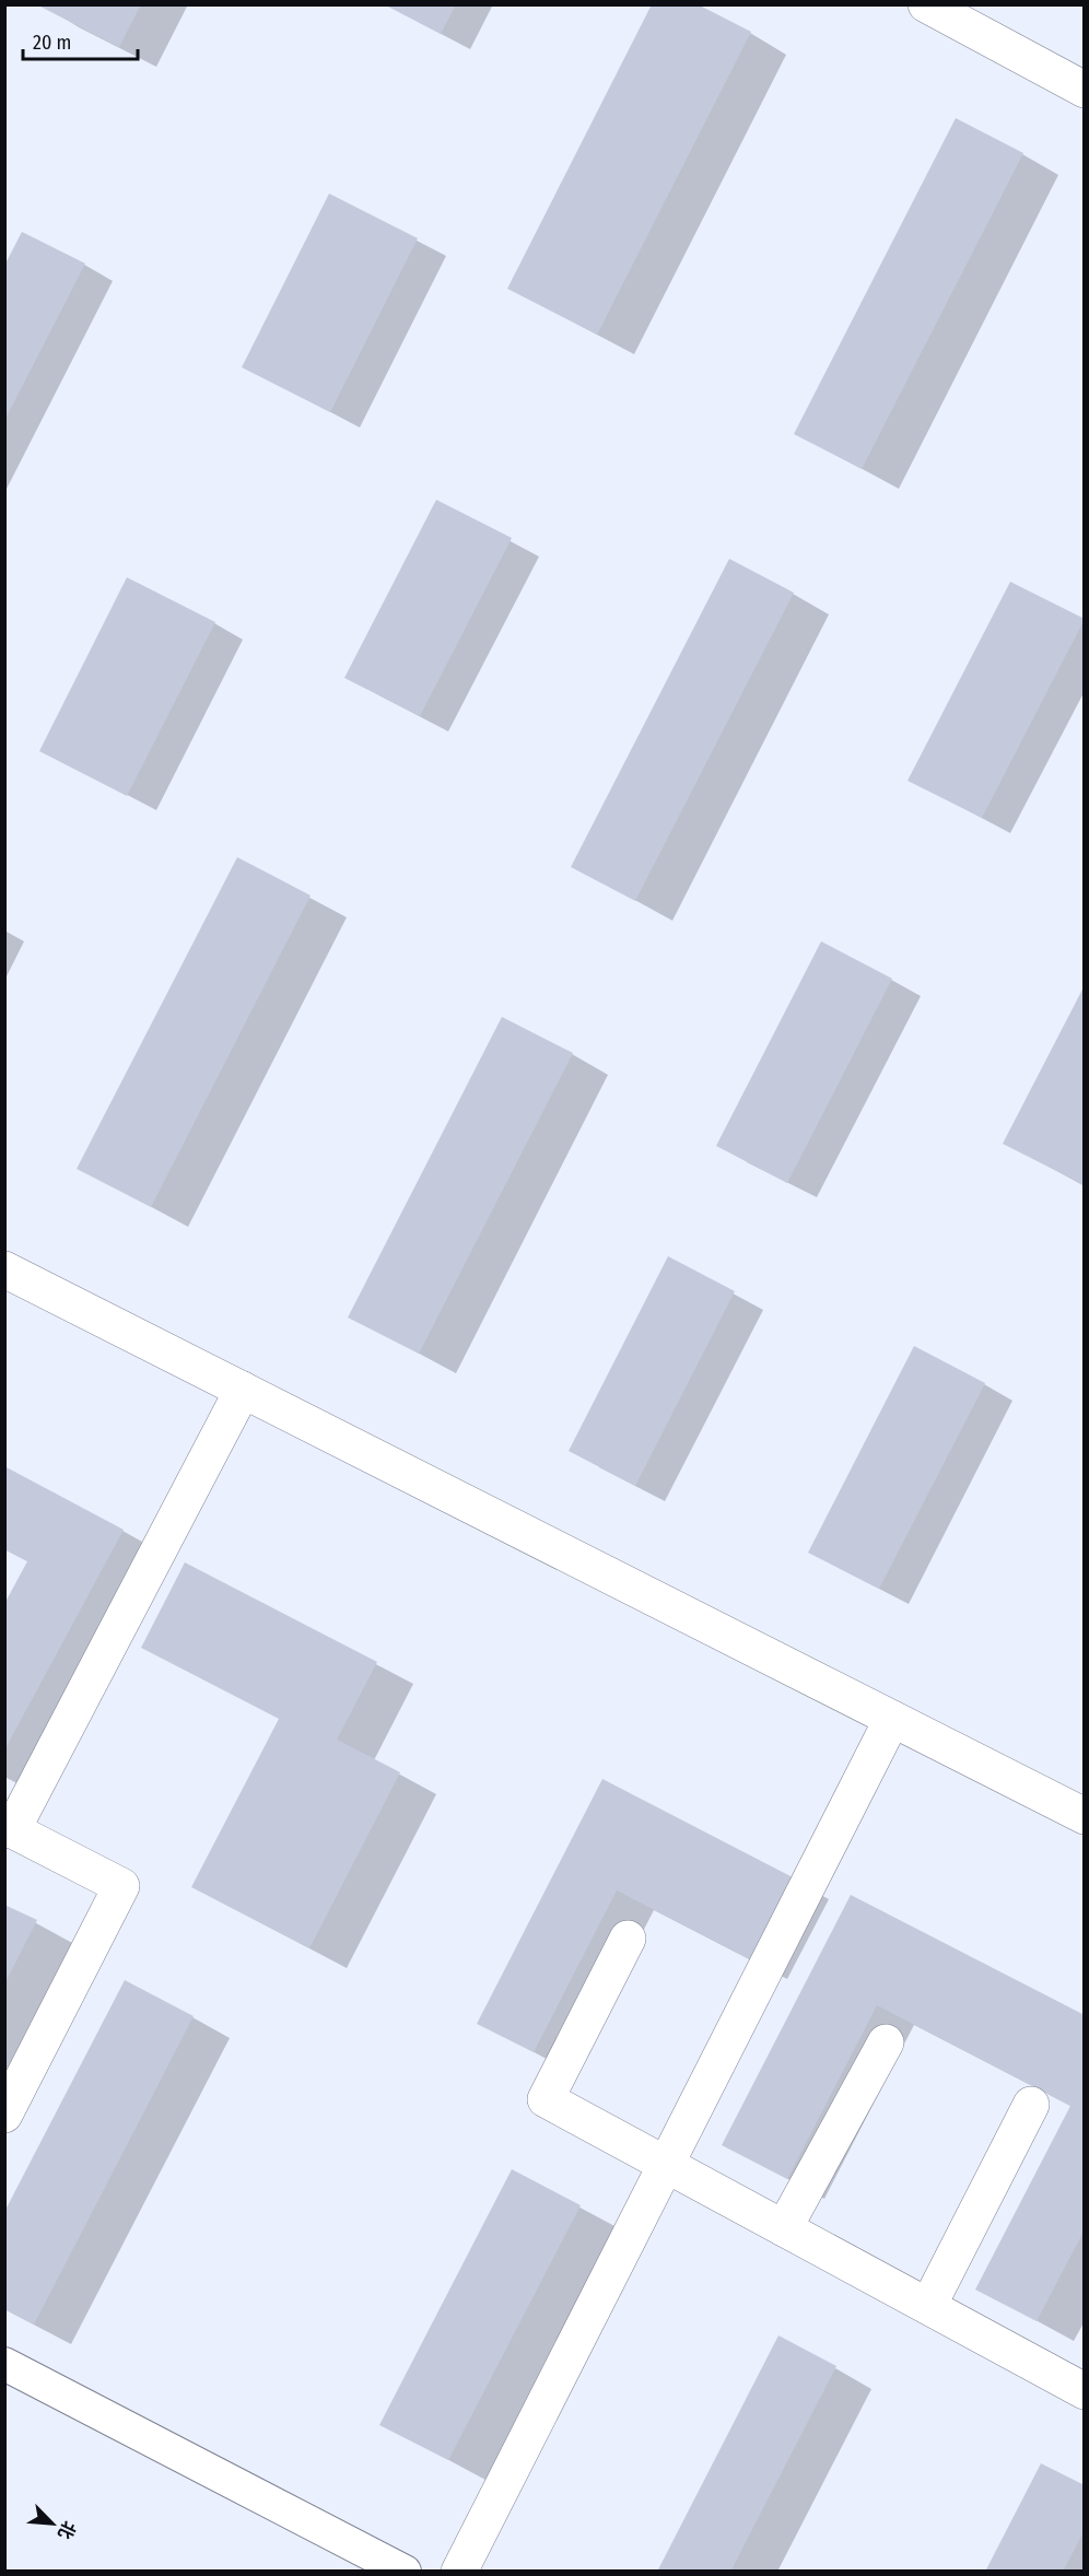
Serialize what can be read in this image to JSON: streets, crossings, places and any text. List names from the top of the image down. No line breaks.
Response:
{"scale_bar":"20 m","north":"bottom right"}
